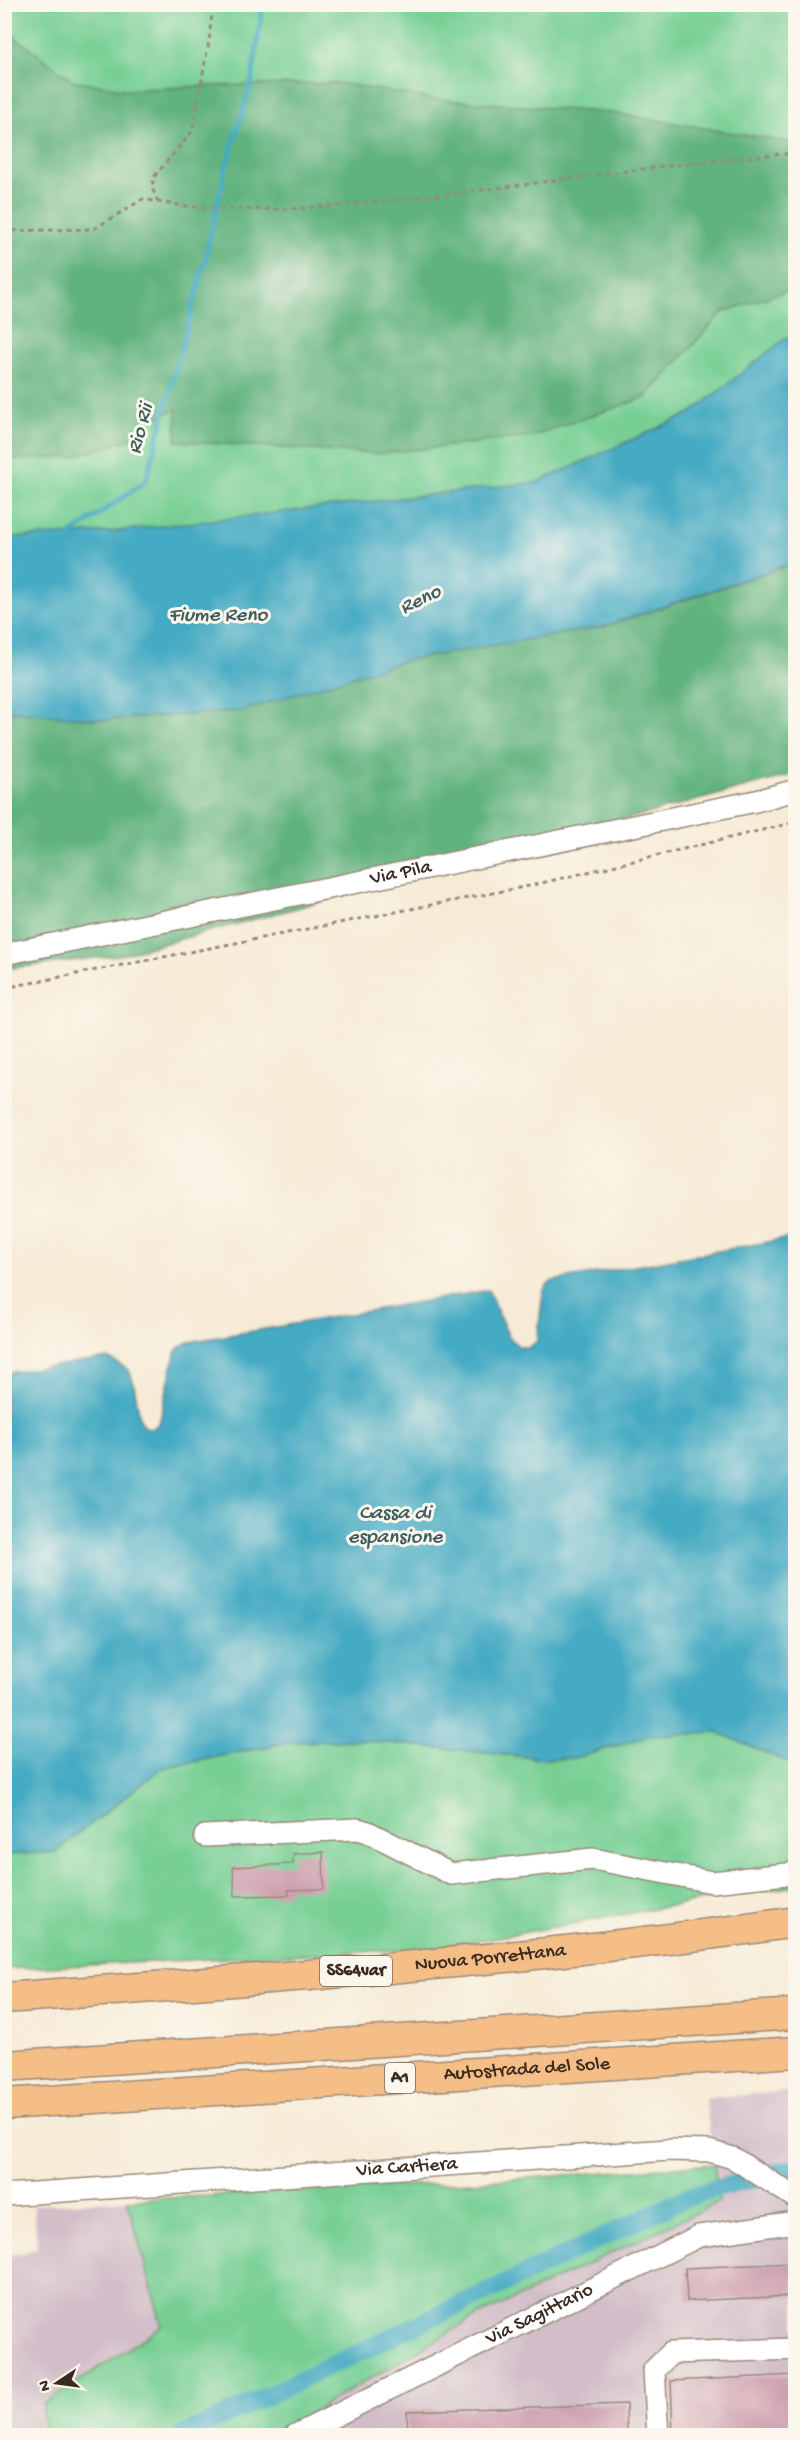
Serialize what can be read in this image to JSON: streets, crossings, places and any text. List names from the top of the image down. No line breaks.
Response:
{"streets":{"highway":["Nuova Porrettana","SS64var","Autostrada del Sole","A1"],"street":["Via Pila","Via Cartiera","Via Sagittario"]},"water":["Rio Rii","Reno","Fiume Reno","Cassa di espansione"],"north":"left"}
